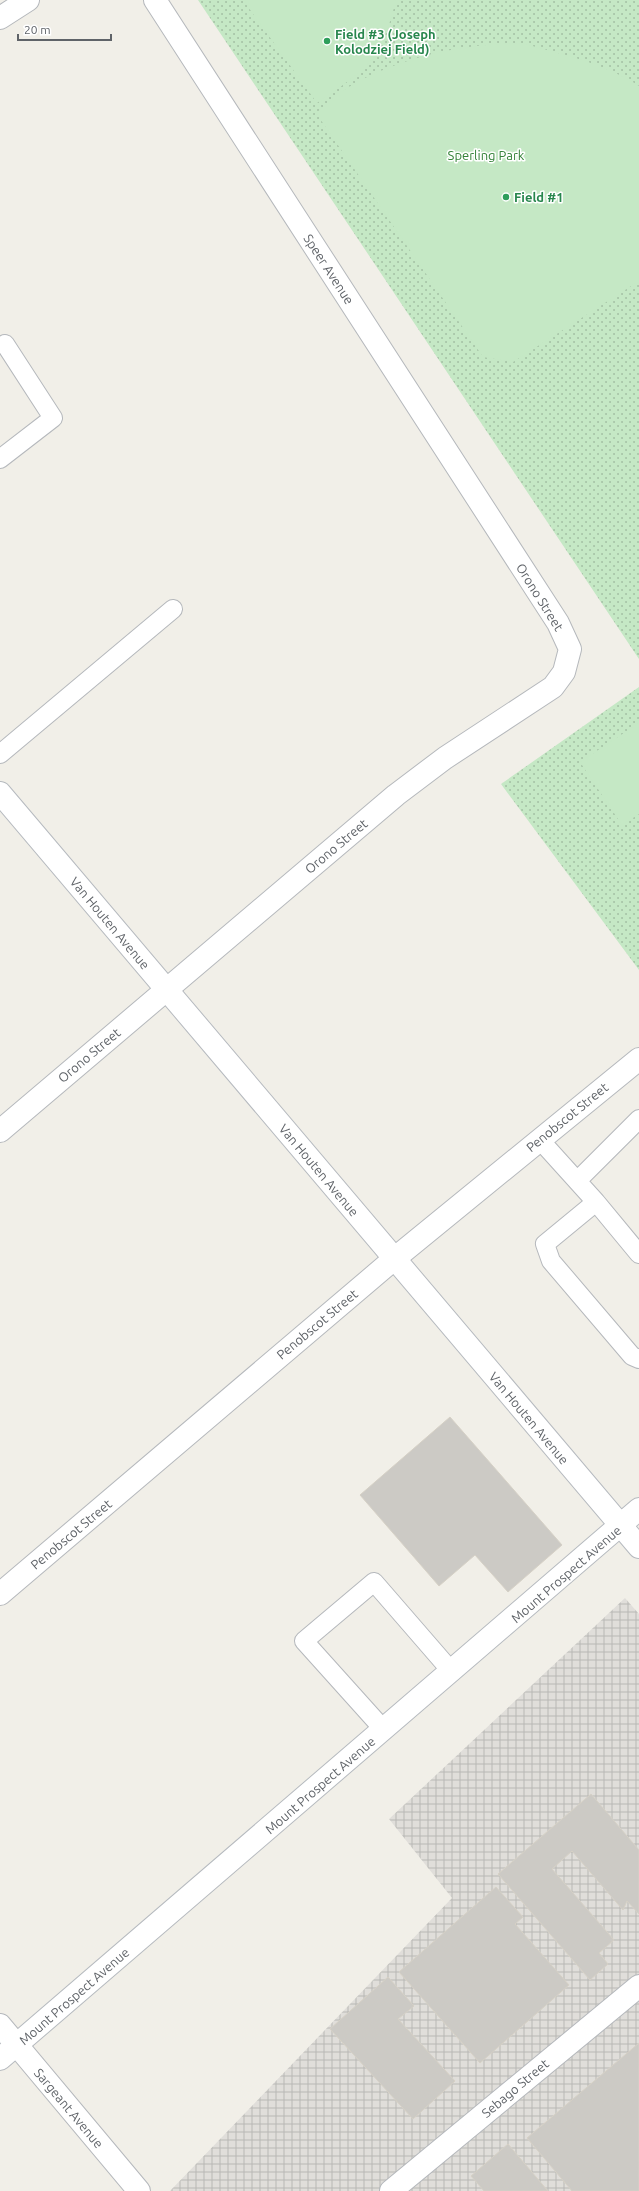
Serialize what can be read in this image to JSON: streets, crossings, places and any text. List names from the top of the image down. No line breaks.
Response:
{"streets":{"street":["Speer Avenue","Orono Street","Van Houten Avenue","Penobscot Street","Mount Prospect Avenue","Sebago Street","Sargeant Avenue"]},"crossings":[["Speer Avenue","Orono Street"],["Orono Street","Van Houten Avenue"],["Van Houten Avenue","Penobscot Street"],["Van Houten Avenue","Mount Prospect Avenue"],["Mount Prospect Avenue","Sargeant Avenue"]],"parks":["Sperling Park"],"places":["Field #3 (Joseph Kolodziej Field)","Field #1"],"scale_bar":"20 m"}
